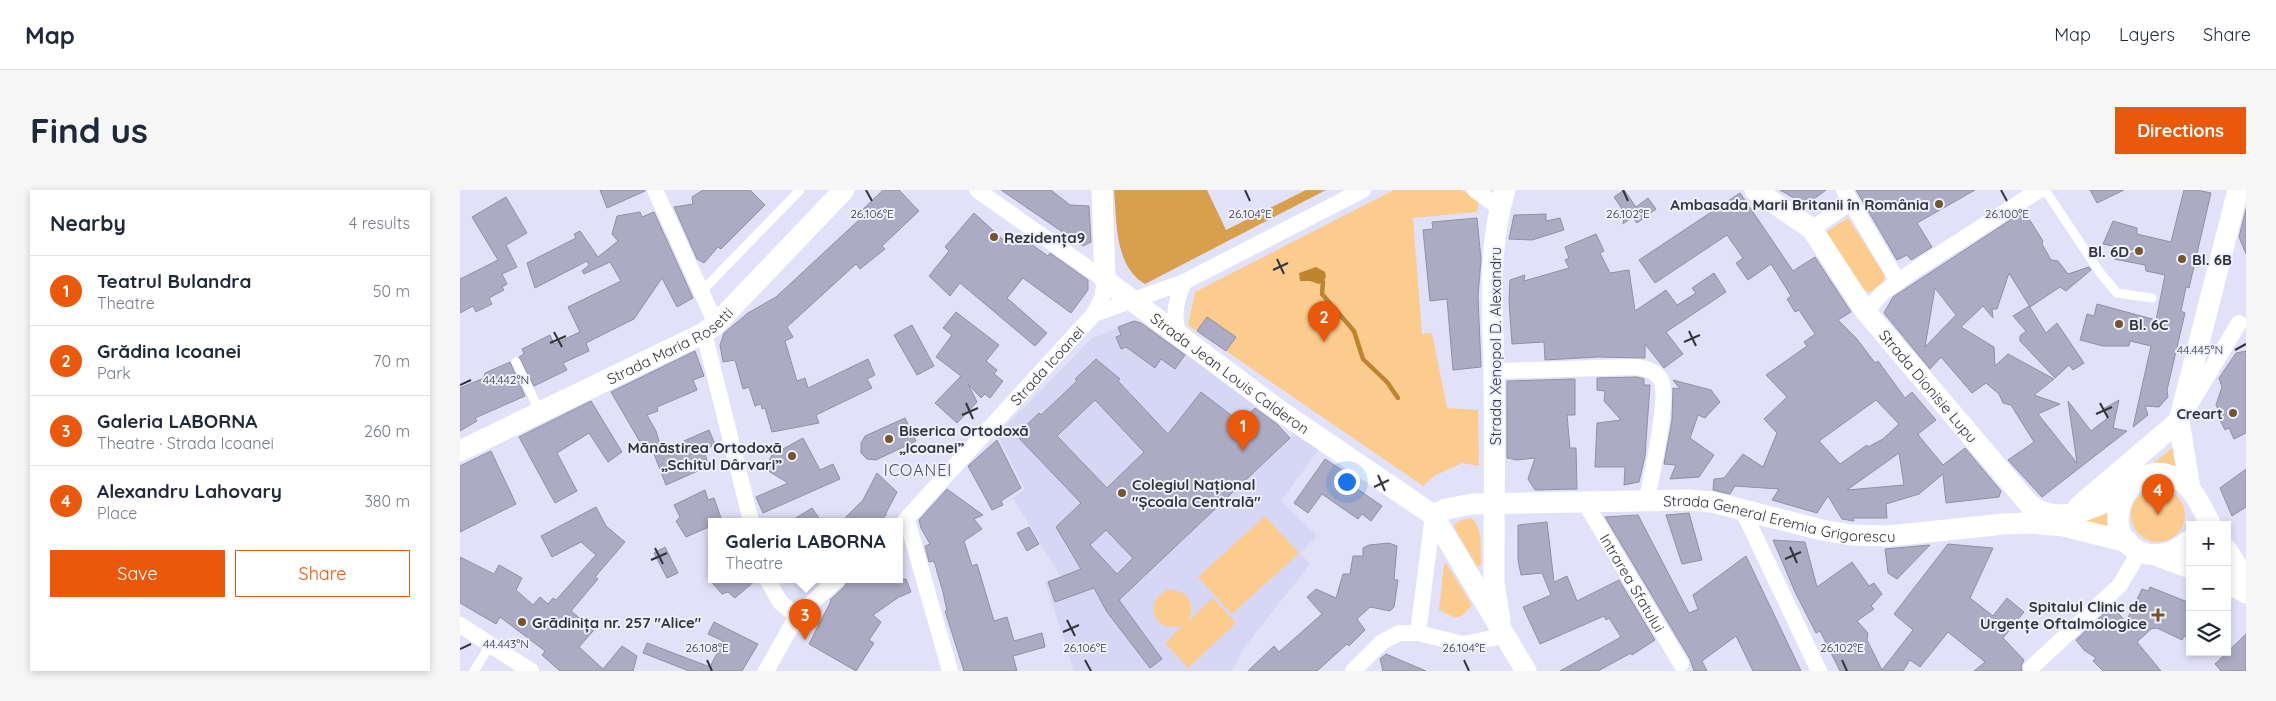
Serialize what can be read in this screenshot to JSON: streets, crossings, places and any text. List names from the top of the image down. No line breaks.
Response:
{"streets":{"street":["Strada Maria Rosetti","Strada Xenopol D. Alexandru","Strada Icoanei","Strada Jean Louis Calderon","Strada Dionisie Lupu","Strada General Eremia Grigorescu","Intrarea Sfatului"]},"crossings":[["Strada Xenopol D. Alexandru","Strada General Eremia Grigorescu"],["Strada Icoanei","Strada Jean Louis Calderon"],["Strada Jean Louis Calderon","Strada General Eremia Grigorescu"],["Strada Dionisie Lupu","Strada General Eremia Grigorescu"],["Strada General Eremia Grigorescu","Intrarea Sfatului"]],"districts":["ICOANEI"],"places":{"other":["Ambasada Marii Britanii în România","Rezidența9","Bl. 6D","Bl. 6B","Bl. 6C","Creart","Biserica Ortodoxă „Icoanei”","Mănăstirea Ortodoxă „Schitul Dârvari”","Colegiul Național \"Școala Centrală\"","Grădinița nr. 257 \"Alice\""],"health":["Spitalul Clinic de Urgențe Oftalmologice"]},"page":{"header":"Map","nav":["Map","Layers","Share"],"buttons":["Directions",["Save","Share"]],"title":"Find us","heading":["Nearby","4 results"],"list":[{"mark":"1","name":"Teatrul Bulandra","note":"Theatre","value":"50 m"},{"mark":"2","name":"Grădina Icoanei","note":"Park","value":"70 m"},{"mark":"3","name":"Galeria LABORNA","note":"Theatre · Strada Icoanei","value":"260 m"},{"mark":"4","name":"Alexandru Lahovary","note":"Place","value":"380 m"}],"pins":["2","1","4","3"],"popup":["Galeria LABORNA","Theatre"],"map_buttons":["+","−"]},"coordinates":["26.106°E","26.104°E","26.102°E","26.100°E","44.445°N","44.442°N","44.443°N","26.108°E"]}
